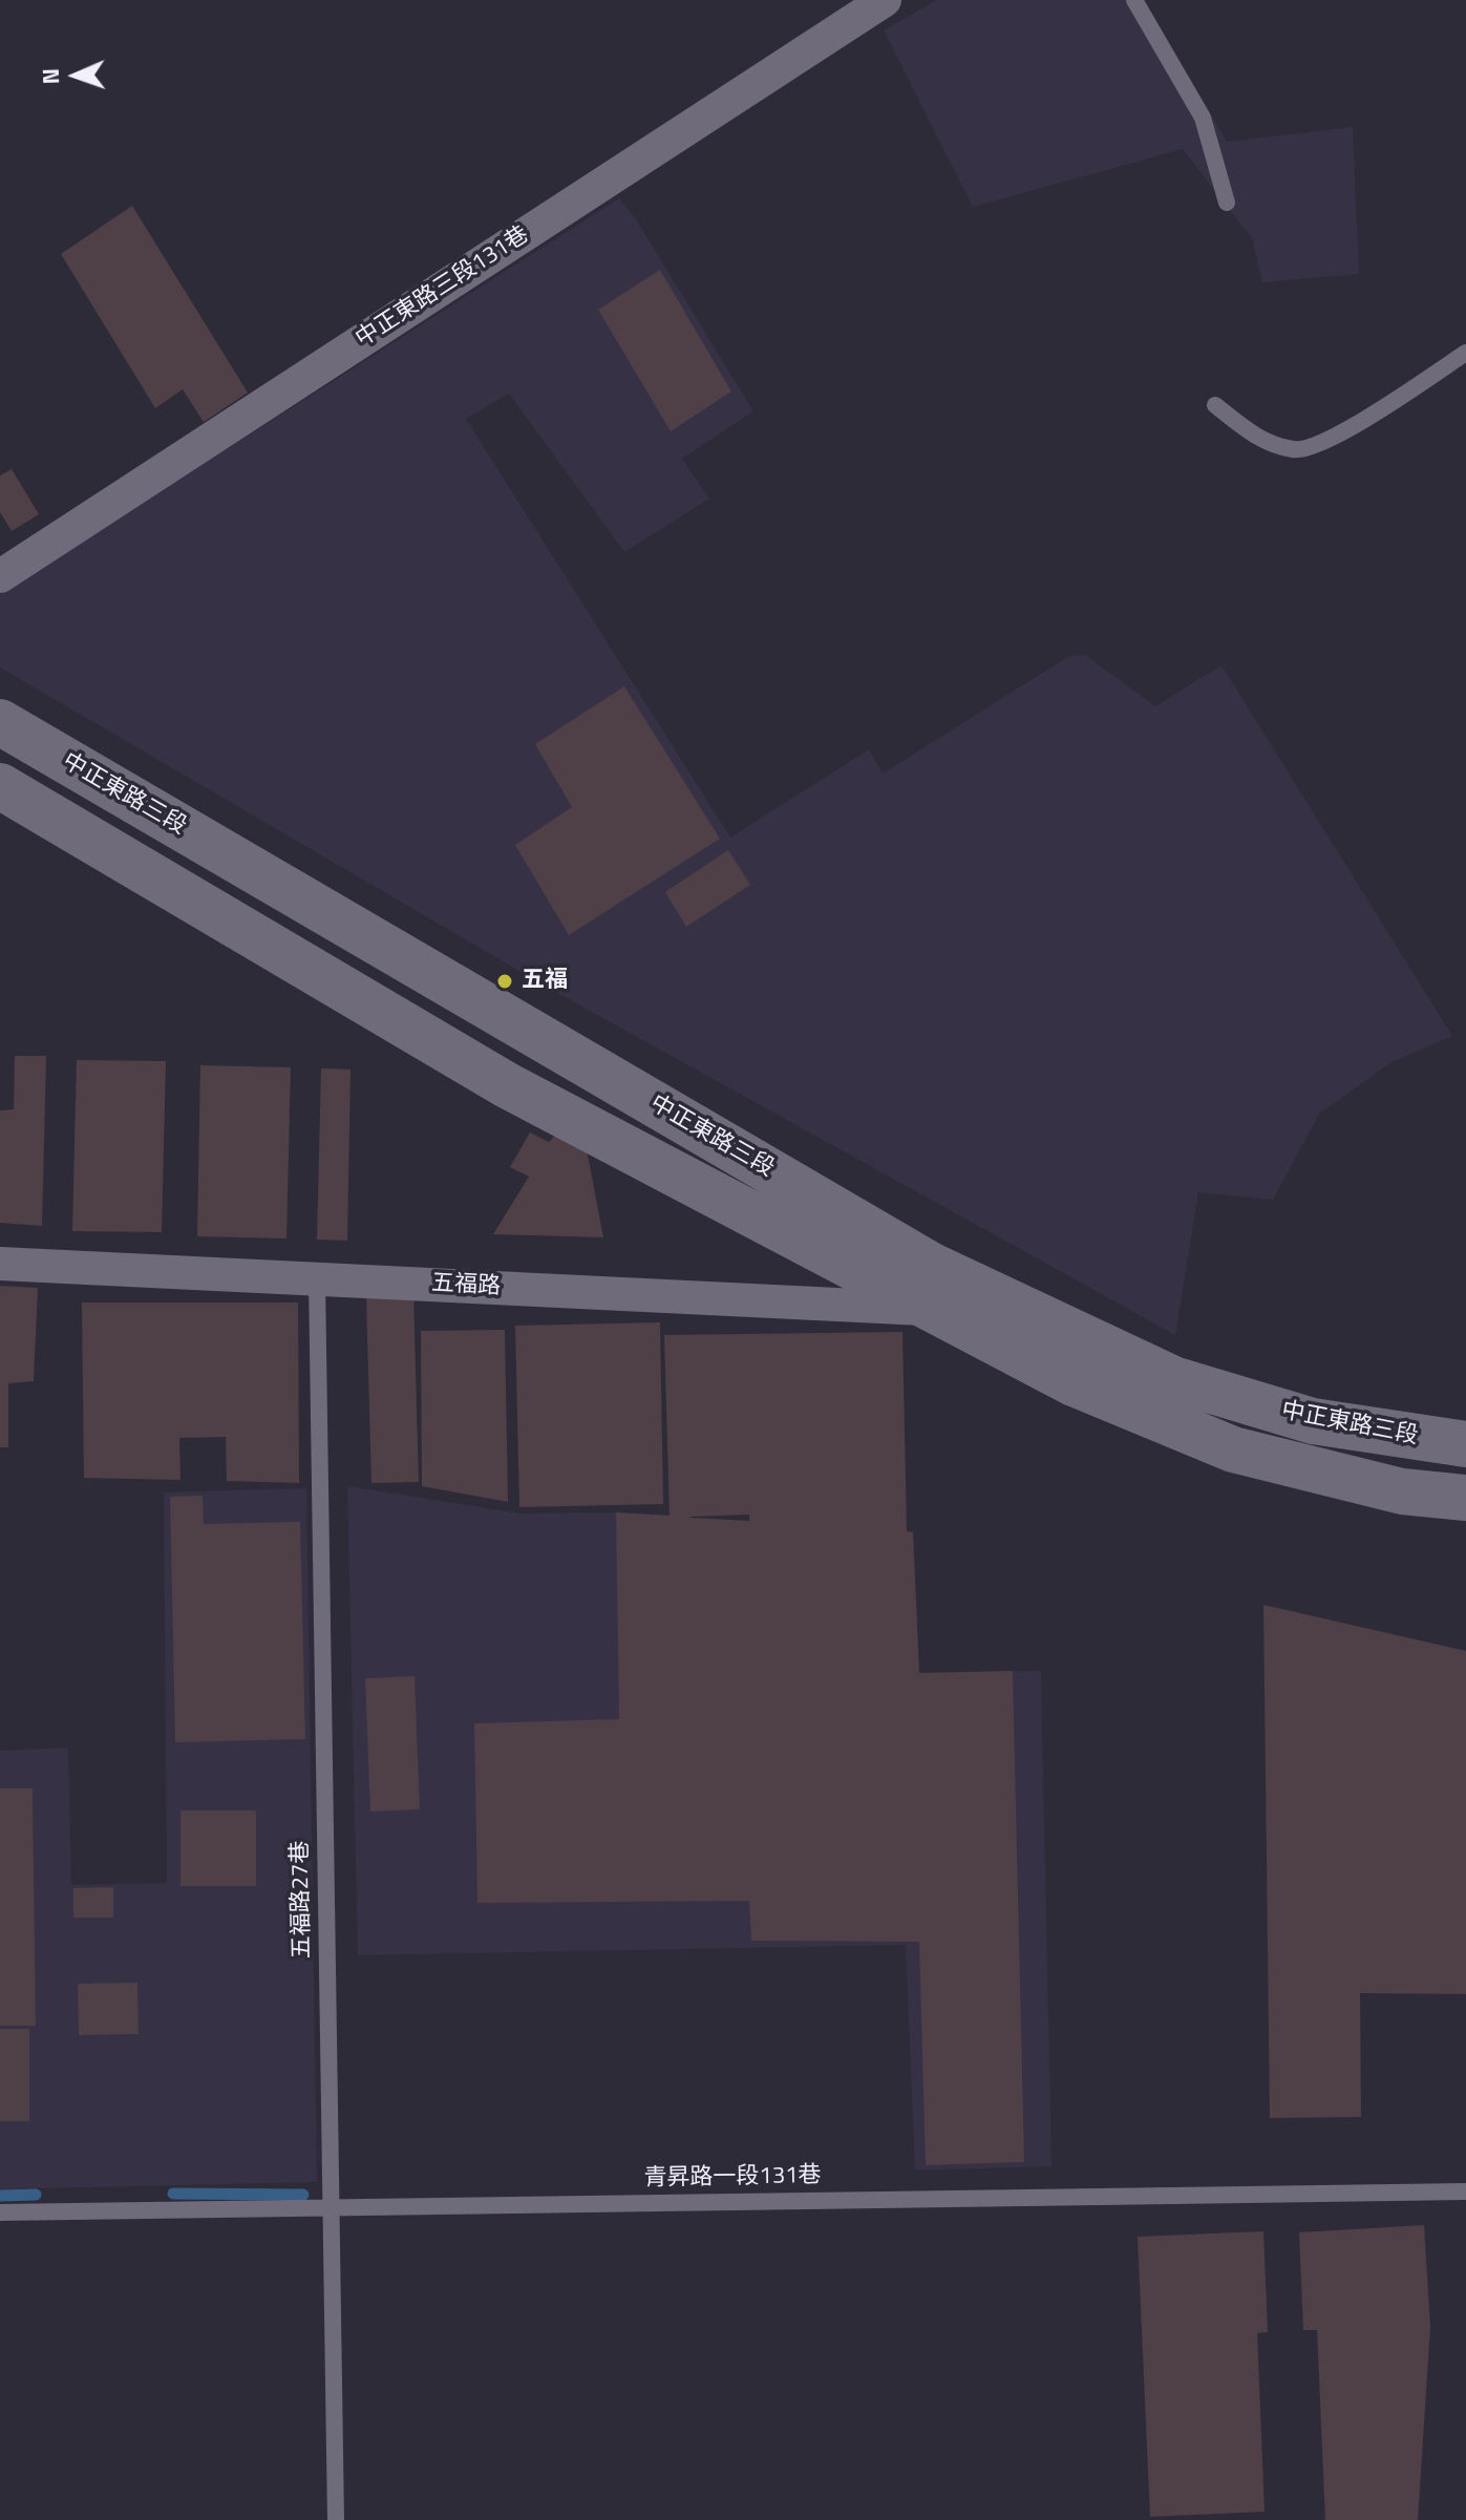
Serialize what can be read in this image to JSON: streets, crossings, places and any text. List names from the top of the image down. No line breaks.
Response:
{"streets":{"main road":["中正東路三段"],"street":["中正東路三段131巷","五福路"],"lane":["五福路27巷","青昇路一段131巷"]},"crossings":[["中正東路三段","五福路"],["五福路","五福路27巷"],["五福路27巷","青昇路一段131巷"]],"places":["五福"],"north":"left"}
